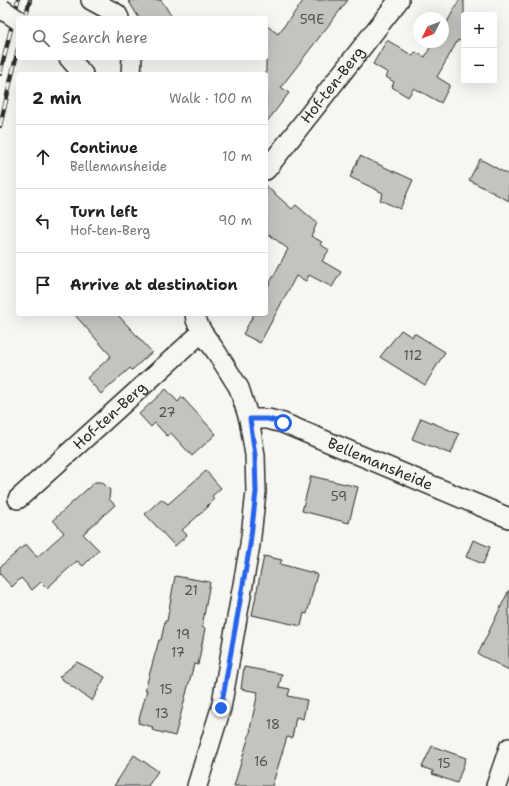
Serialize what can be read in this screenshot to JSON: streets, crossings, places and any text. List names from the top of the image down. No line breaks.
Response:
{"streets":{"street":["Hof-ten-Berg","Bellemansheide"]},"house_numbers":["59E","112","27","59","21","19","17","15","13","18","16","15"],"north":"bottom left","page":{"map_buttons":["+","−"],"search":"Search here","heading":["2 min","Walk · 100 m"],"list":[["Continue","Bellemansheide","10 m"],["Turn left","Hof-ten-Berg","90 m"],"Arrive at destination"]}}
